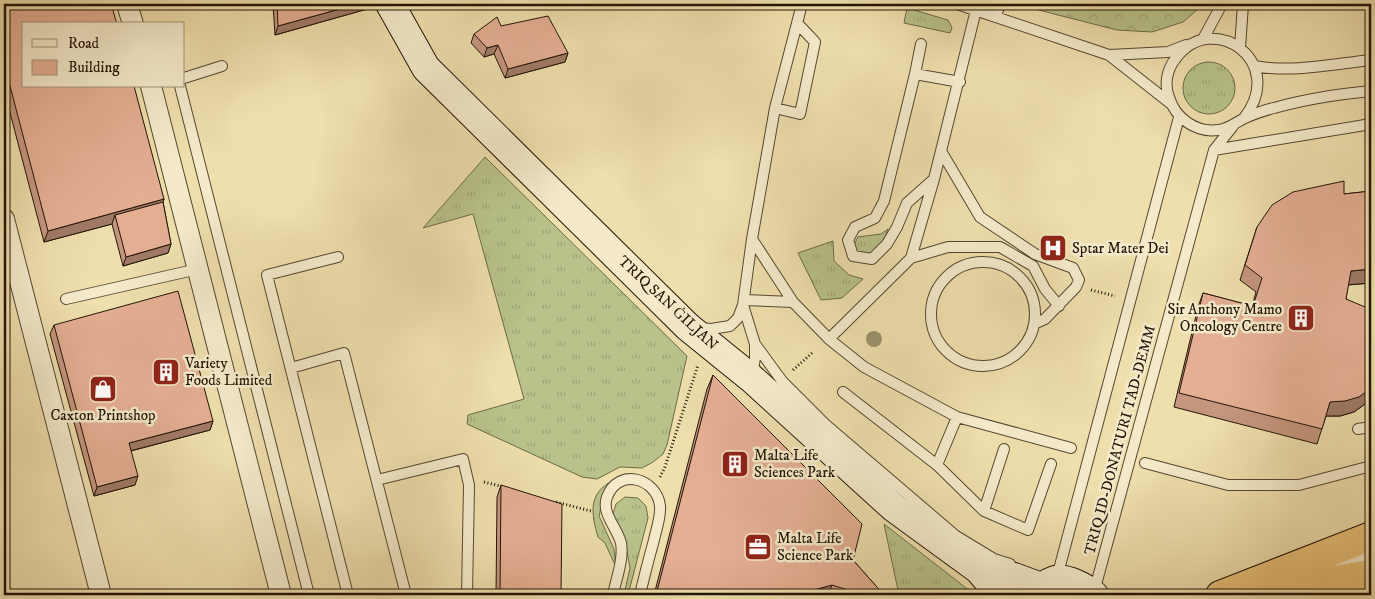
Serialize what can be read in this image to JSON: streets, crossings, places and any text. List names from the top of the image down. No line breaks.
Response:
{"streets":{"street":["TRIQ SAN ĠILJAN"],"lane":["TRIQ ID-DONATURI TAD-DEMM"]},"crossings":[["TRIQ SAN ĠILJAN","TRIQ ID-DONATURI TAD-DEMM"]],"places":{"hospital":["Sptar Mater Dei"],"building":["Sir Anthony Mamo Oncology Centre","Variety Foods Limited","Malta Life Sciences Park"],"shop":["Caxton Printshop"],"office":["Malta Life Science Park"]},"legend":["Road","Building"]}
